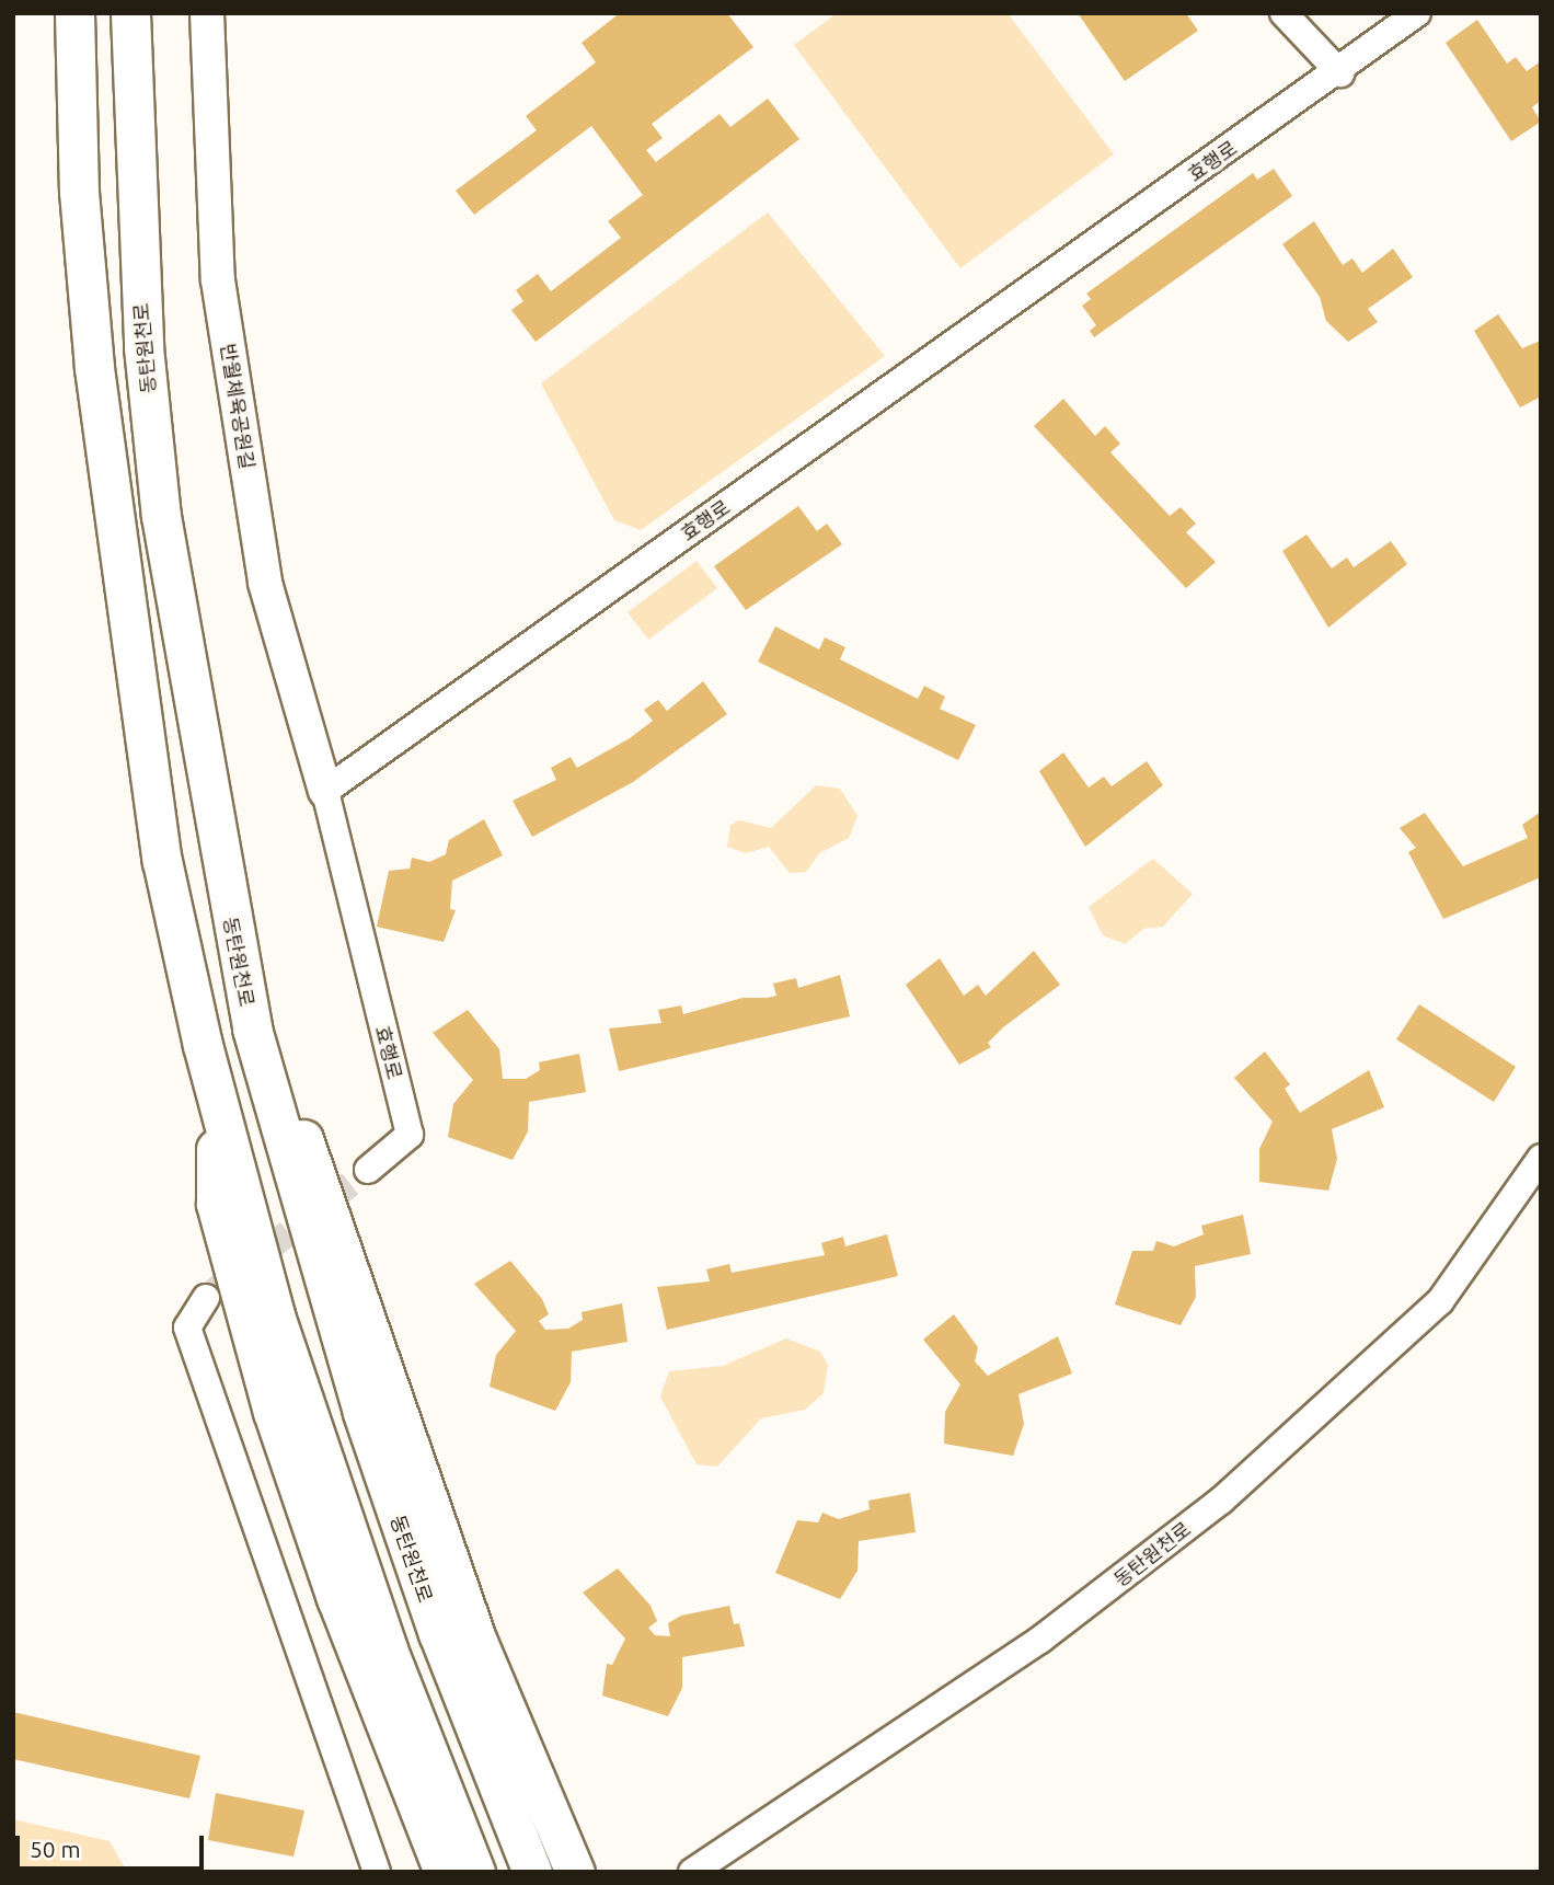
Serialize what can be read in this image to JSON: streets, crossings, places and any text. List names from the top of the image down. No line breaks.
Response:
{"streets":{"main road":["동탄원천로"],"street":["효행로","반월체육공원길"]},"crossings":[["효행로","반월체육공원길"]],"scale_bar":"50 m"}
